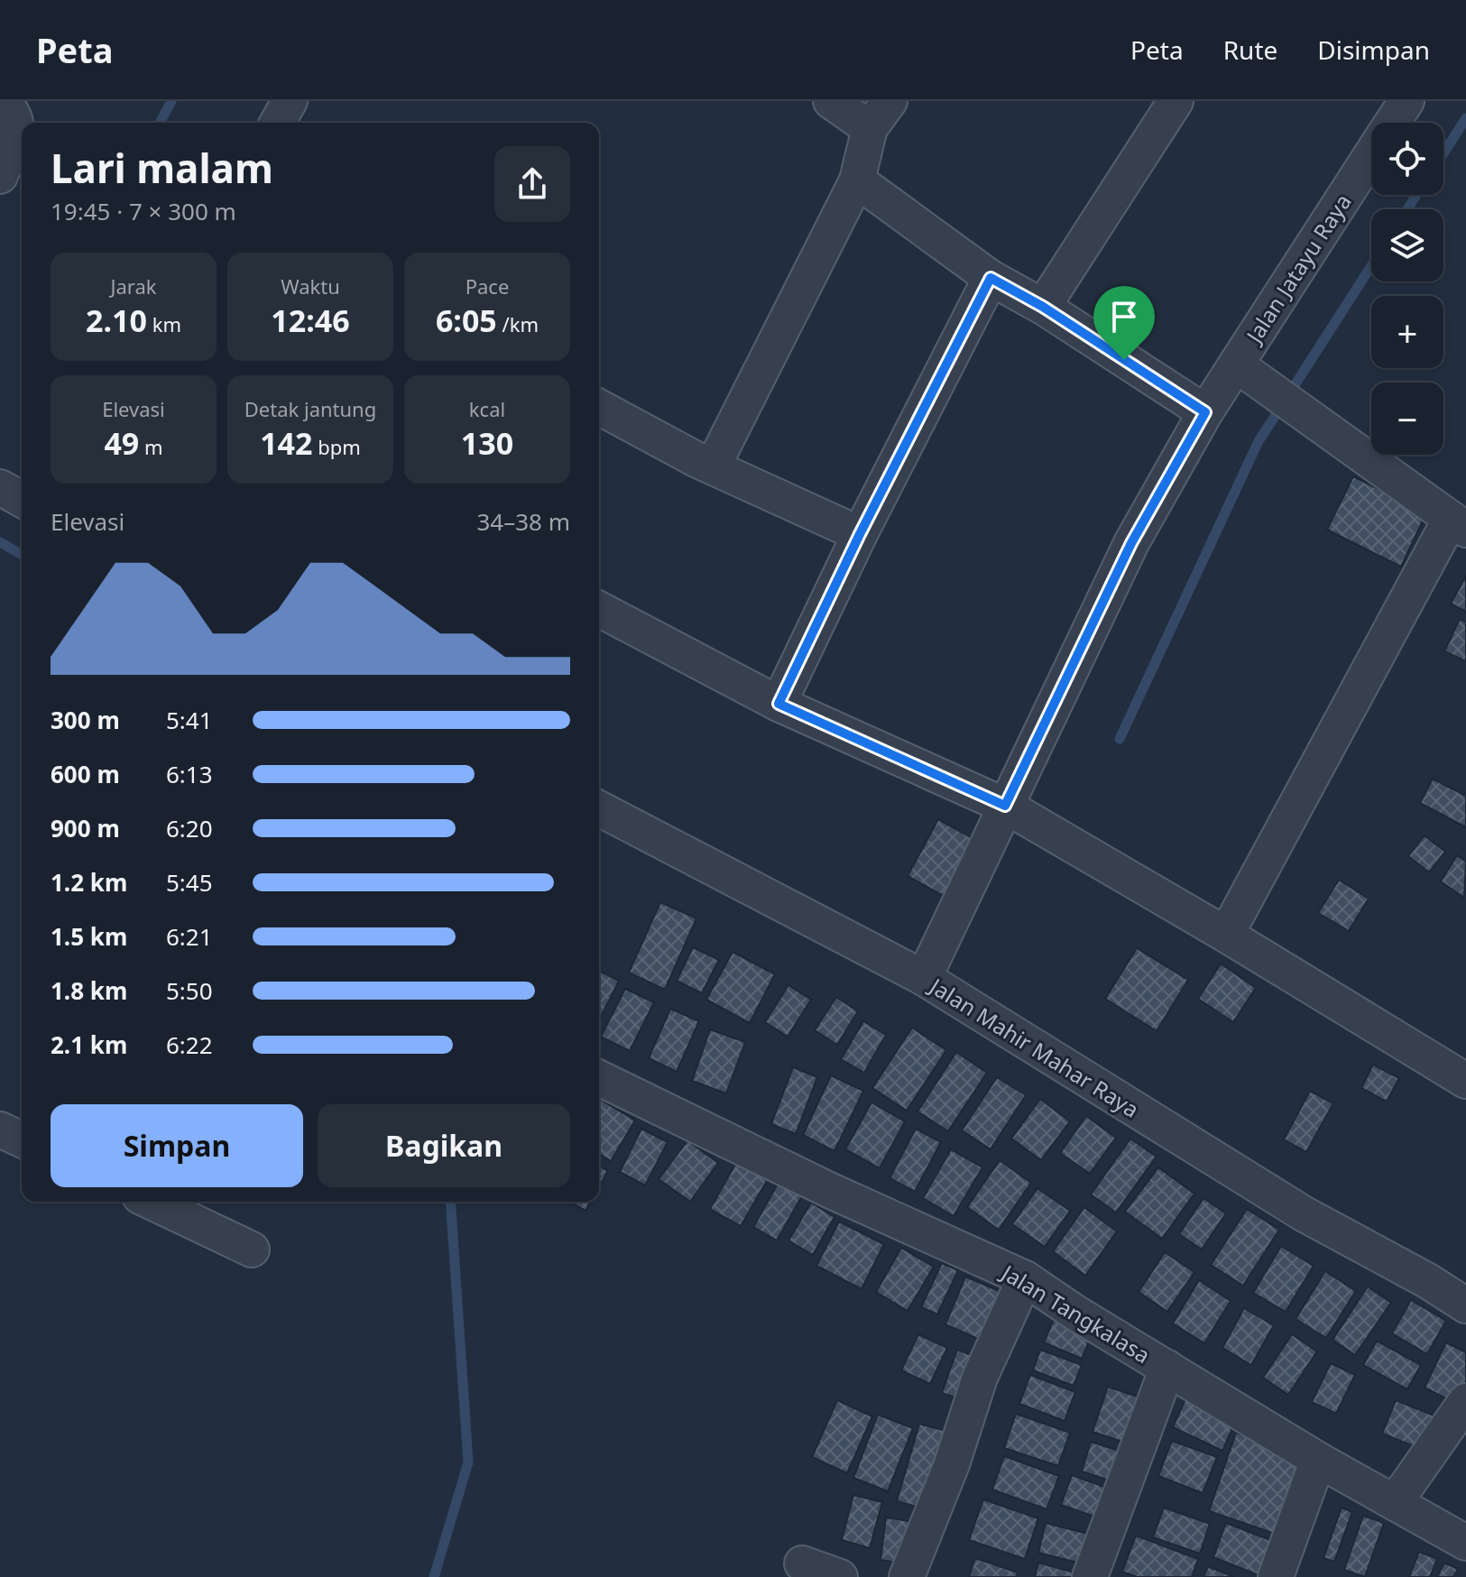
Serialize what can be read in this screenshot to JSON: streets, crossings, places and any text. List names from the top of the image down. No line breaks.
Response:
{"streets":{"street":["Jalan Jatayu Raya","Jalan Mahir Mahar Raya","Jalan Tangkalasa"]},"crossings":[["Jalan Jatayu Raya","Jalan Mahir Mahar Raya"]],"page":{"header":"Peta","nav":["Peta","Rute","Disimpan"],"map_buttons":["+","−"],"heading":["Lari malam","19:45 · 7 × 300 m"],"stats":[["Jarak","2.10 km"],["Waktu","12:46"],["Pace","6:05 /km"],["Elevasi","49 m"],["Detak jantung","142 bpm"],["kcal","130"]],"chart":["Elevasi","34–38 m"],"list":[{"name":"300 m","note":"5:41"},{"name":"600 m","note":"6:13"},{"name":"900 m","note":"6:20"},{"name":"1.2 km","note":"5:45"},{"name":"1.5 km","note":"6:21"},{"name":"1.8 km","note":"5:50"},{"name":"2.1 km","note":"6:22"}],"buttons":["Simpan","Bagikan"]}}
